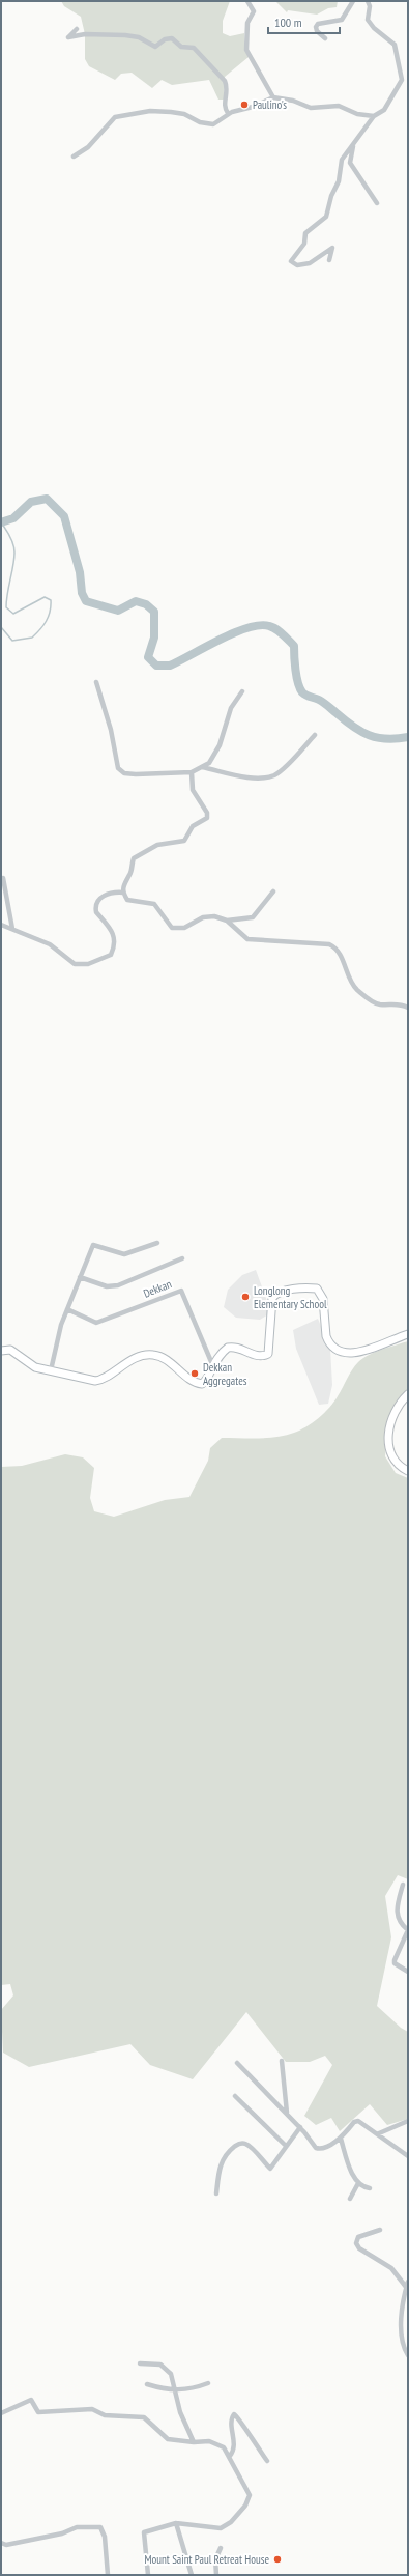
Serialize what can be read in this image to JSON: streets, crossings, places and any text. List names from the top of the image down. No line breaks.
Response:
{"streets":{"street":["Dekkan"]},"places":["Paulino's","Longlong Elementary School","Dekkan Aggregates","Mount Saint Paul Retreat House"],"scale_bar":"100 m"}
